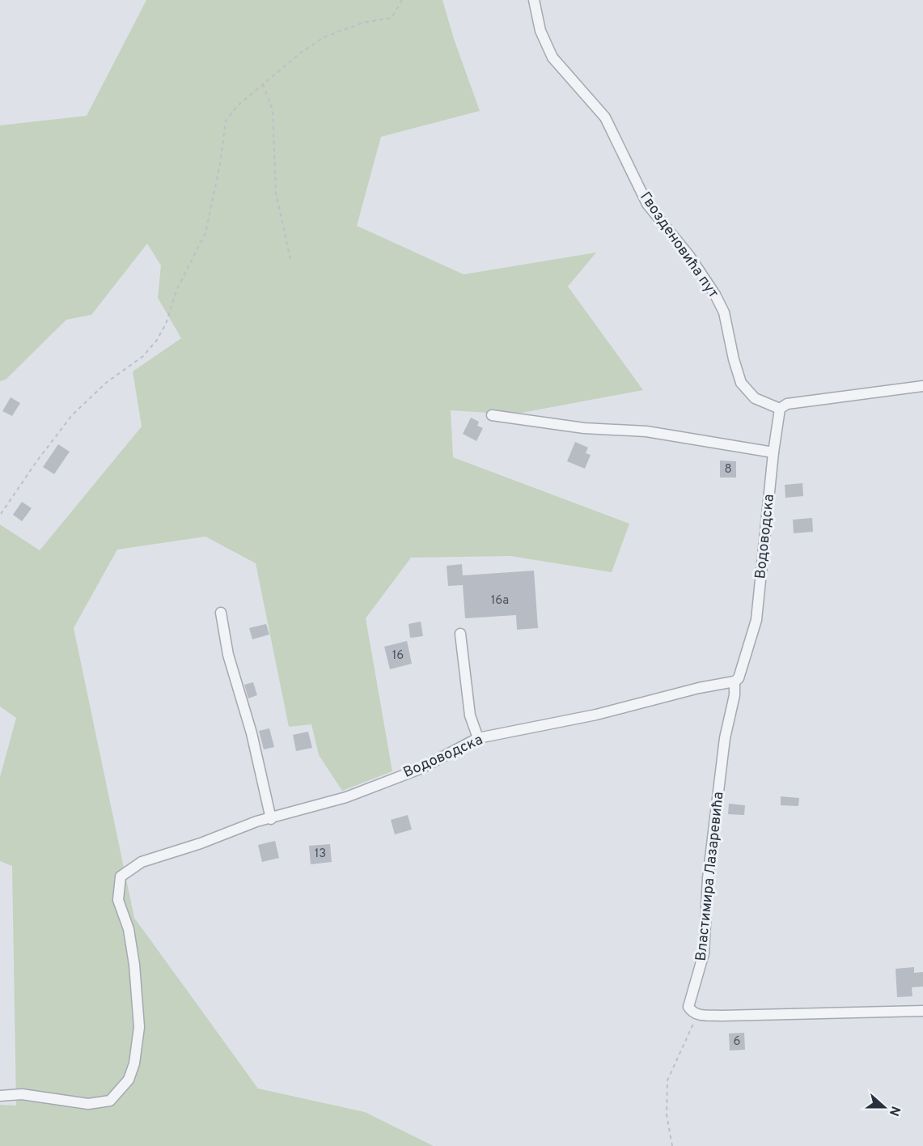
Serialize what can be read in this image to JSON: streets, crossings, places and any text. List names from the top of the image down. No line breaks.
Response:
{"streets":{"street":["Гвозденовића пут","Водоводска","Властимира Лазаревића"]},"crossings":[["Гвозденовића пут","Водоводска"],["Водоводска","Властимира Лазаревића"]],"house_numbers":["8","16a","16","13","6"],"north":"right"}
